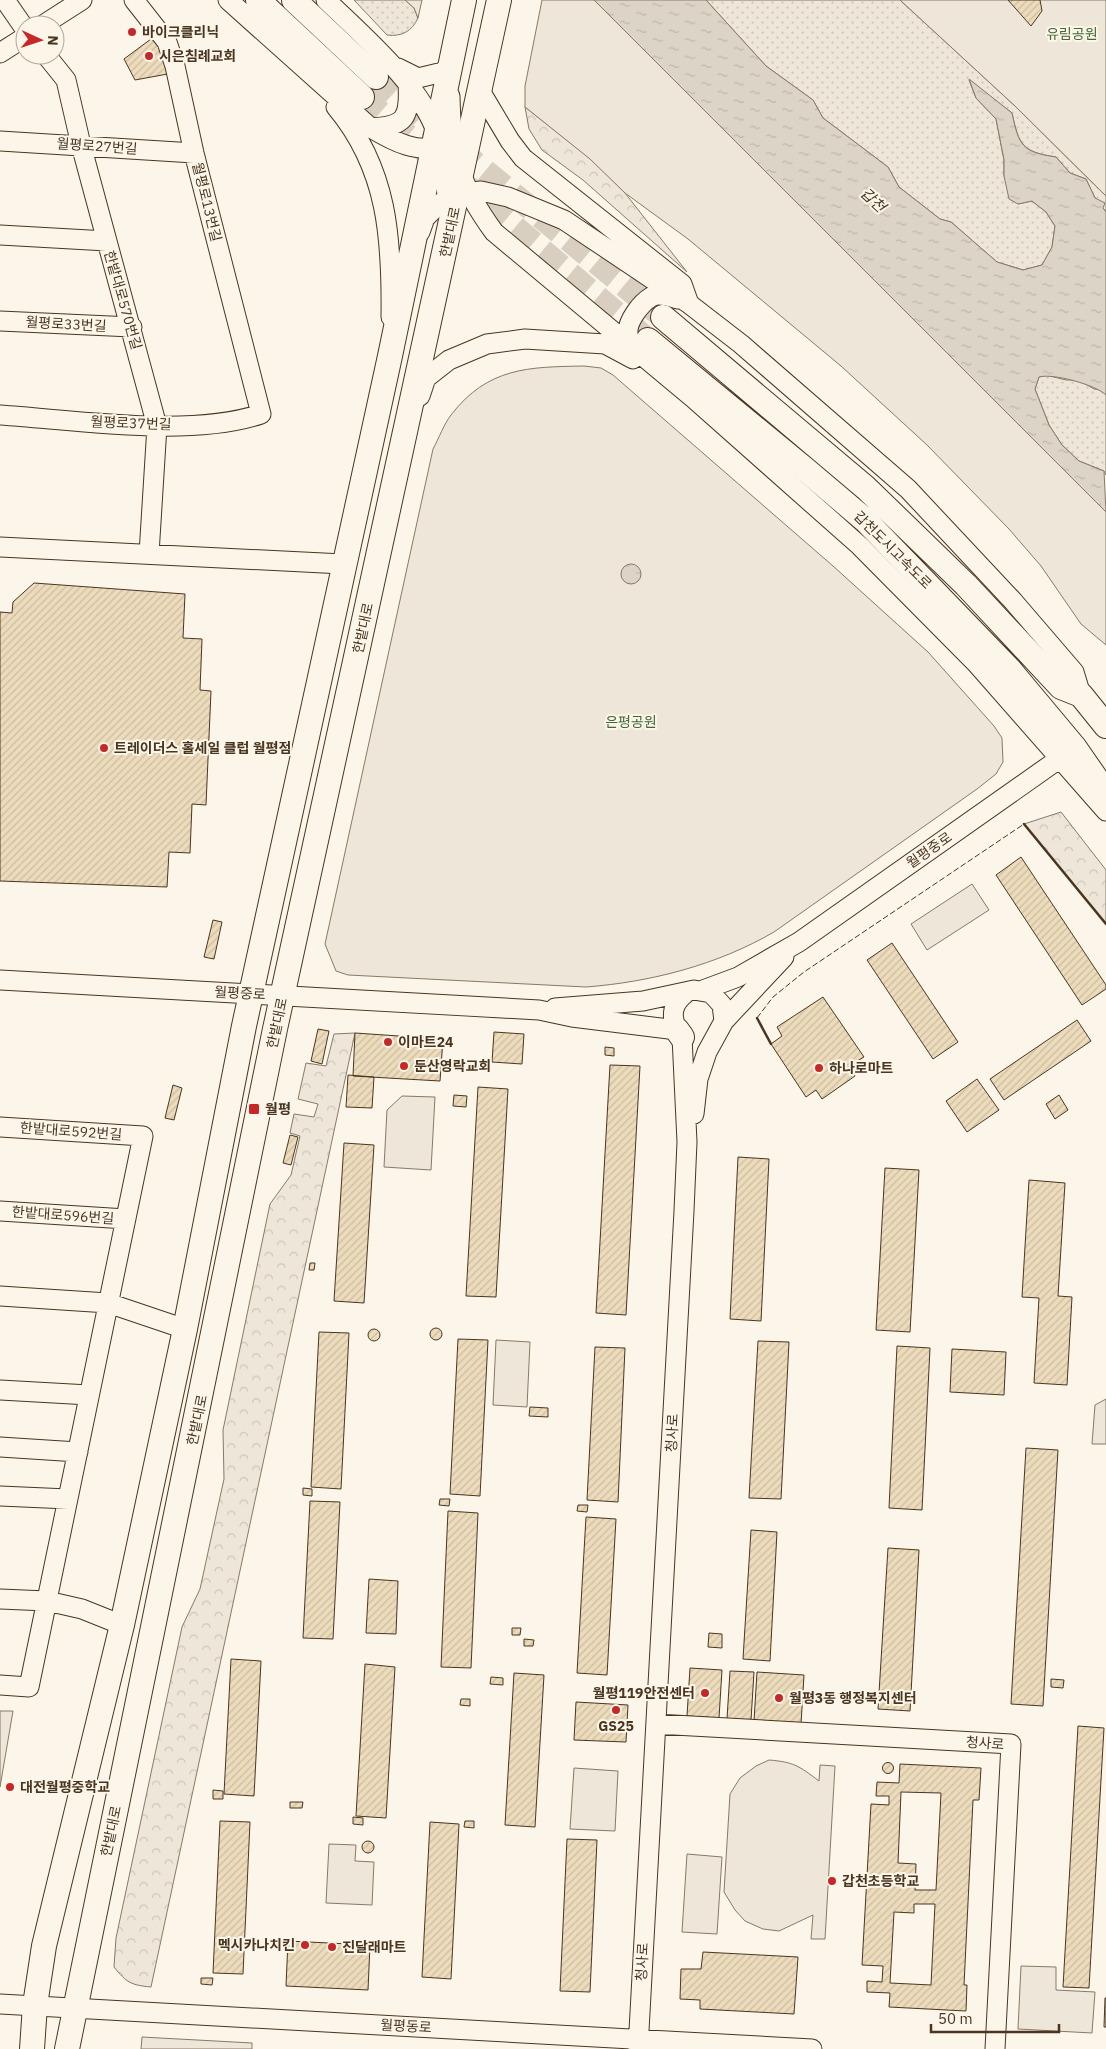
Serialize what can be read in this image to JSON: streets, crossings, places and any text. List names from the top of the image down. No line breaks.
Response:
{"streets":{"main road":["한밭대로","갑천도시고속도로"],"street":["월평로27번길","월평로13번길","한밭대로570번길","월평로33번길","월평로37번길","월평중로","한밭대로592번길","한밭대로596번길","청사로","월평동로"]},"crossings":[["월평로27번길","월평로13번길"],["월평로27번길","한밭대로570번길"],["월평로13번길","월평로37번길"],["한밭대로","월평중로"],["한밭대로","월평동로"],["한밭대로570번길","월평로33번길"],["한밭대로570번길","월평로37번길"],["한밭대로592번길","한밭대로596번길"],["청사로","월평동로"]],"water":["갑천"],"parks":["유림공원","은평공원"],"places":{"other":["바이크클리닉","시은침례교회","트레이더스 홀세일 클럽 월평점","이마트24","둔산영락교회","하나로마트","월평119안전센터","월평3동 행정복지센터","GS25","대전월평중학교","갑천초등학교","멕시카나치킨","진달래마트"],"transit":["월평"]},"scale_bar":"50 m","north":"right"}
